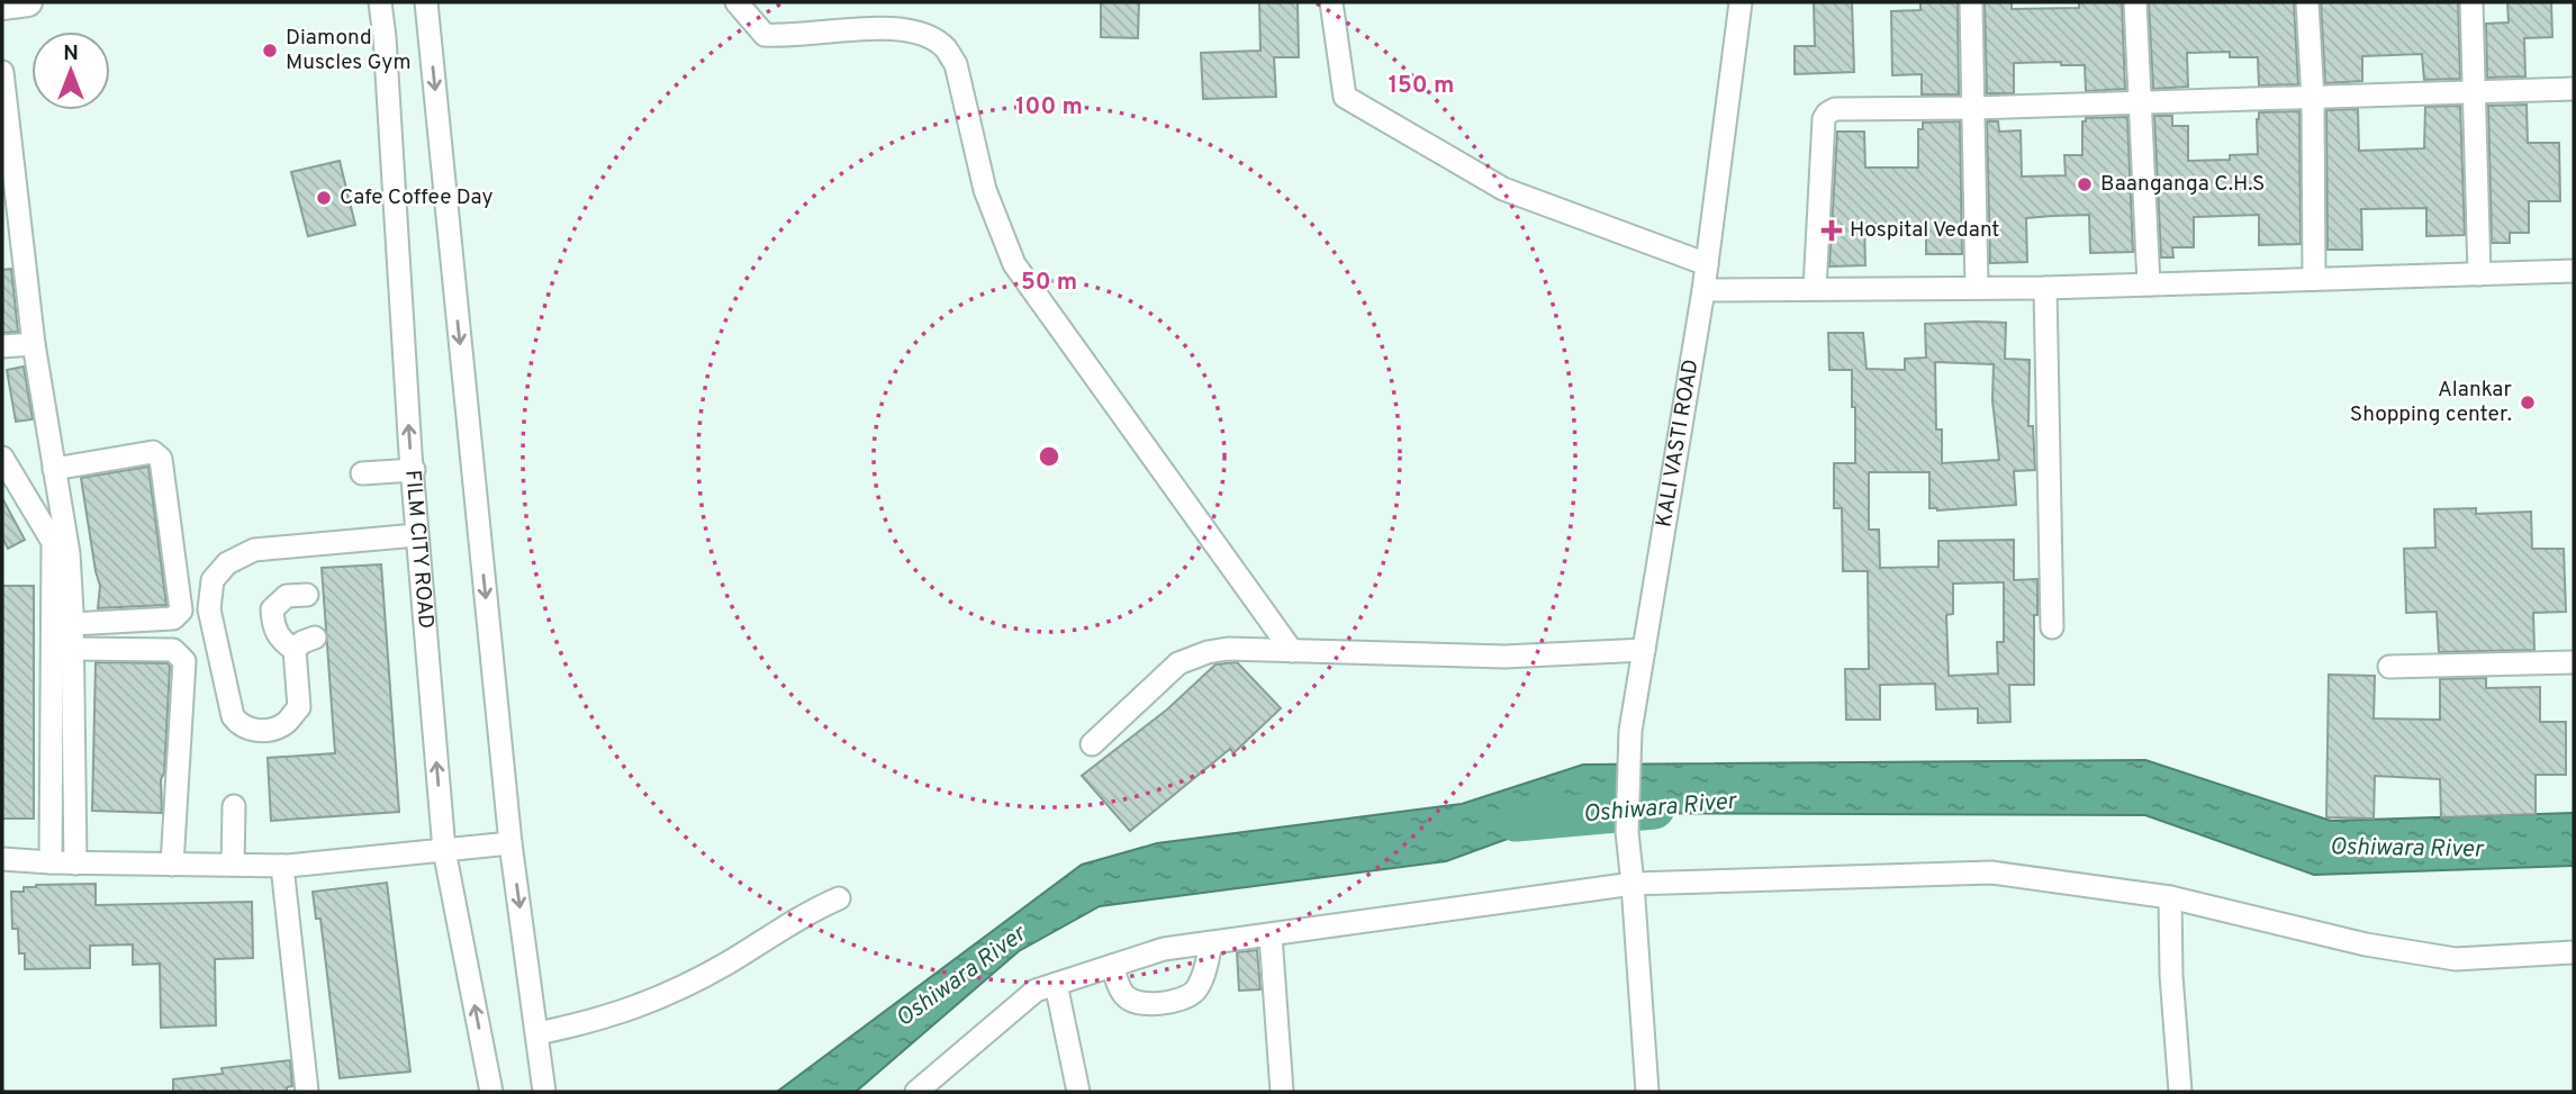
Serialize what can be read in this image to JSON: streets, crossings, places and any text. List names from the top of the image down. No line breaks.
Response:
{"streets":{"street":["KALI VASTI ROAD","FILM CITY ROAD"]},"water":["Oshiwara River"],"places":{"other":["Diamond Muscles Gym","Baanganga C.H.S","Cafe Coffee Day","Alankar Shopping center."],"health":["Hospital Vedant"]},"north":"top","rings":["150 m","100 m","50 m"]}
